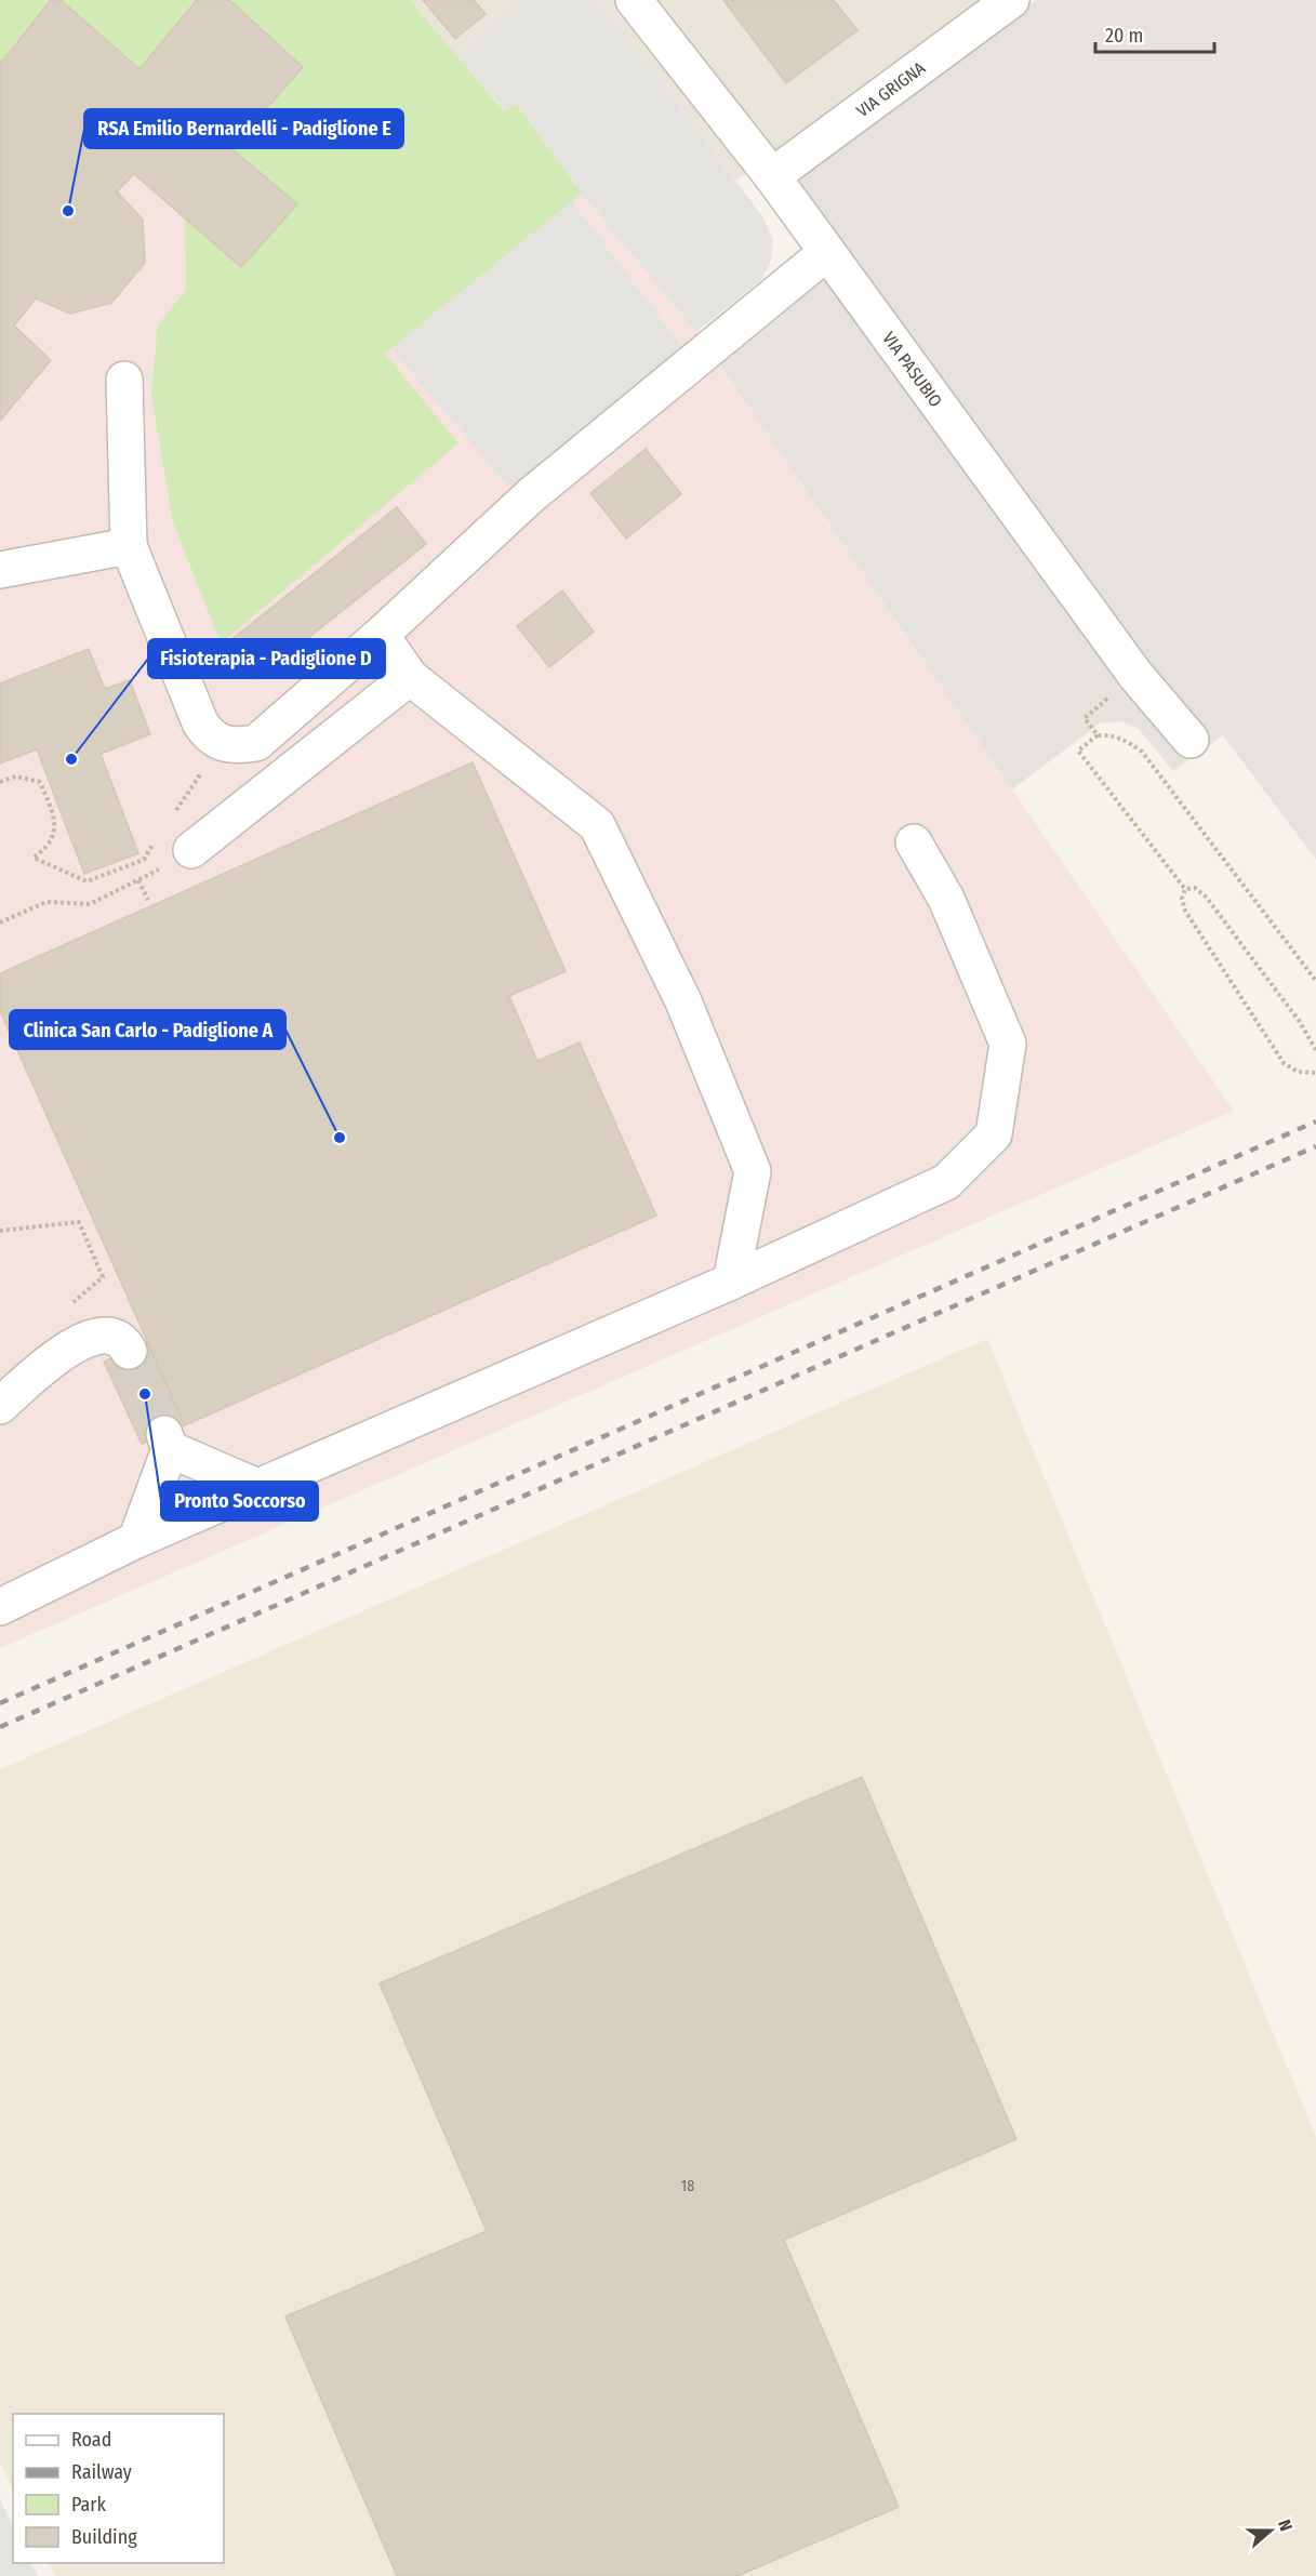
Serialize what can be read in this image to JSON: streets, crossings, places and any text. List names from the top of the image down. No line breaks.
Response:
{"streets":{"street":["VIA GRIGNA","VIA PASUBIO"]},"crossings":[["VIA GRIGNA","VIA PASUBIO"]],"places":["RSA Emilio Bernardelli - Padiglione E","Fisioterapia - Padiglione D","Clinica San Carlo - Padiglione A","Pronto Soccorso"],"house_numbers":["18"],"legend":["Road","Railway","Park","Building"],"scale_bar":"20 m","north":"right"}
